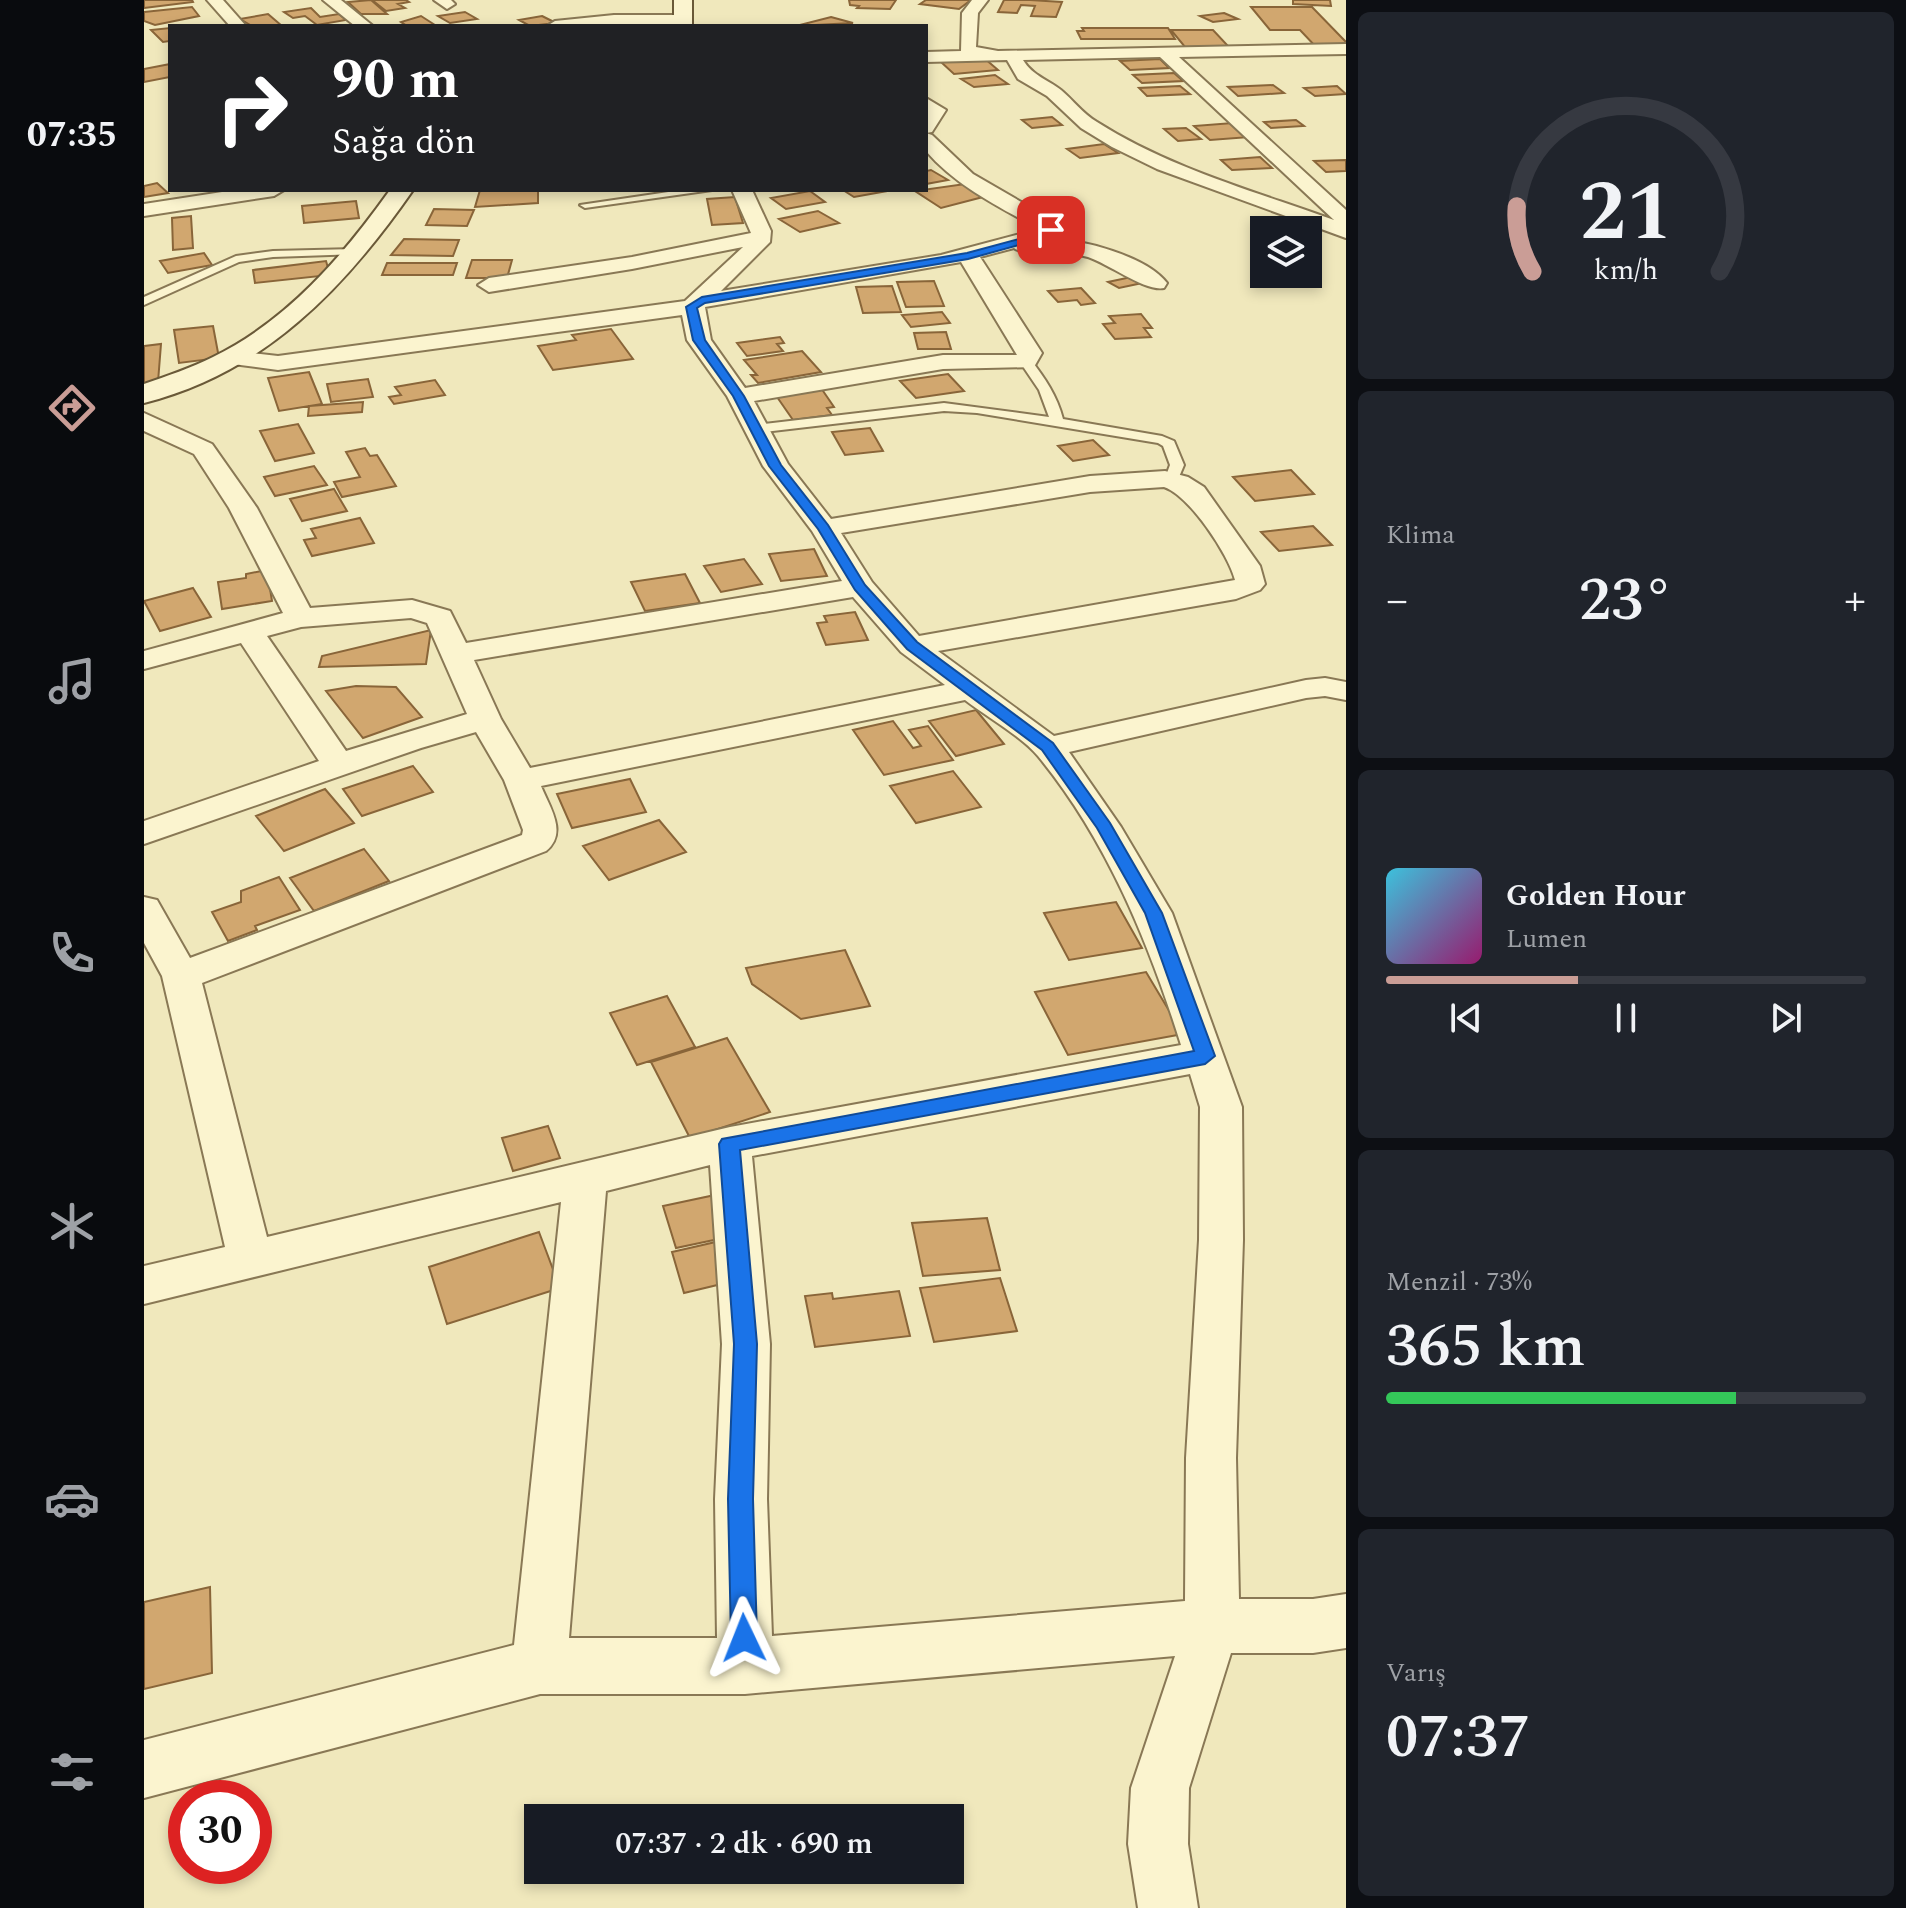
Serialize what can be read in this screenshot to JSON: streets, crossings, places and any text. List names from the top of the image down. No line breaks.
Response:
{"page":{"tabs":"07:35","turn":["90 m","Sağa dön"],"tile":["Klima",["Menzil · 73%","365 km"],["Varış","07:37"]],"heat":["−","23°","+"],"song":["Golden Hour","Lumen"],"limit":"30","trip":"07:37 · 2 dk · 690 m","gauge":["21","km/h"]}}
